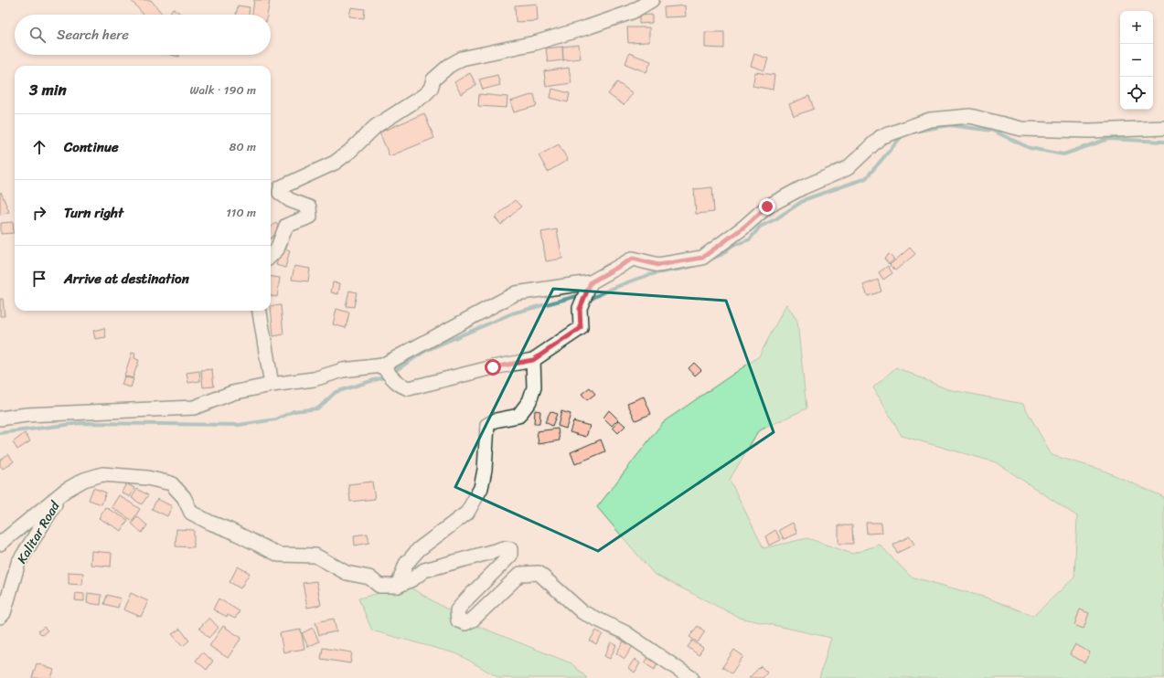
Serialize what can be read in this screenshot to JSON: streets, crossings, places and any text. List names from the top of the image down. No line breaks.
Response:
{"streets":{"street":["Kalitar Road"]},"page":{"map_buttons":["+","−"],"search":"Search here","heading":["3 min","Walk · 190 m"],"list":[["Continue","80 m"],["Turn right","110 m"],"Arrive at destination"]}}
